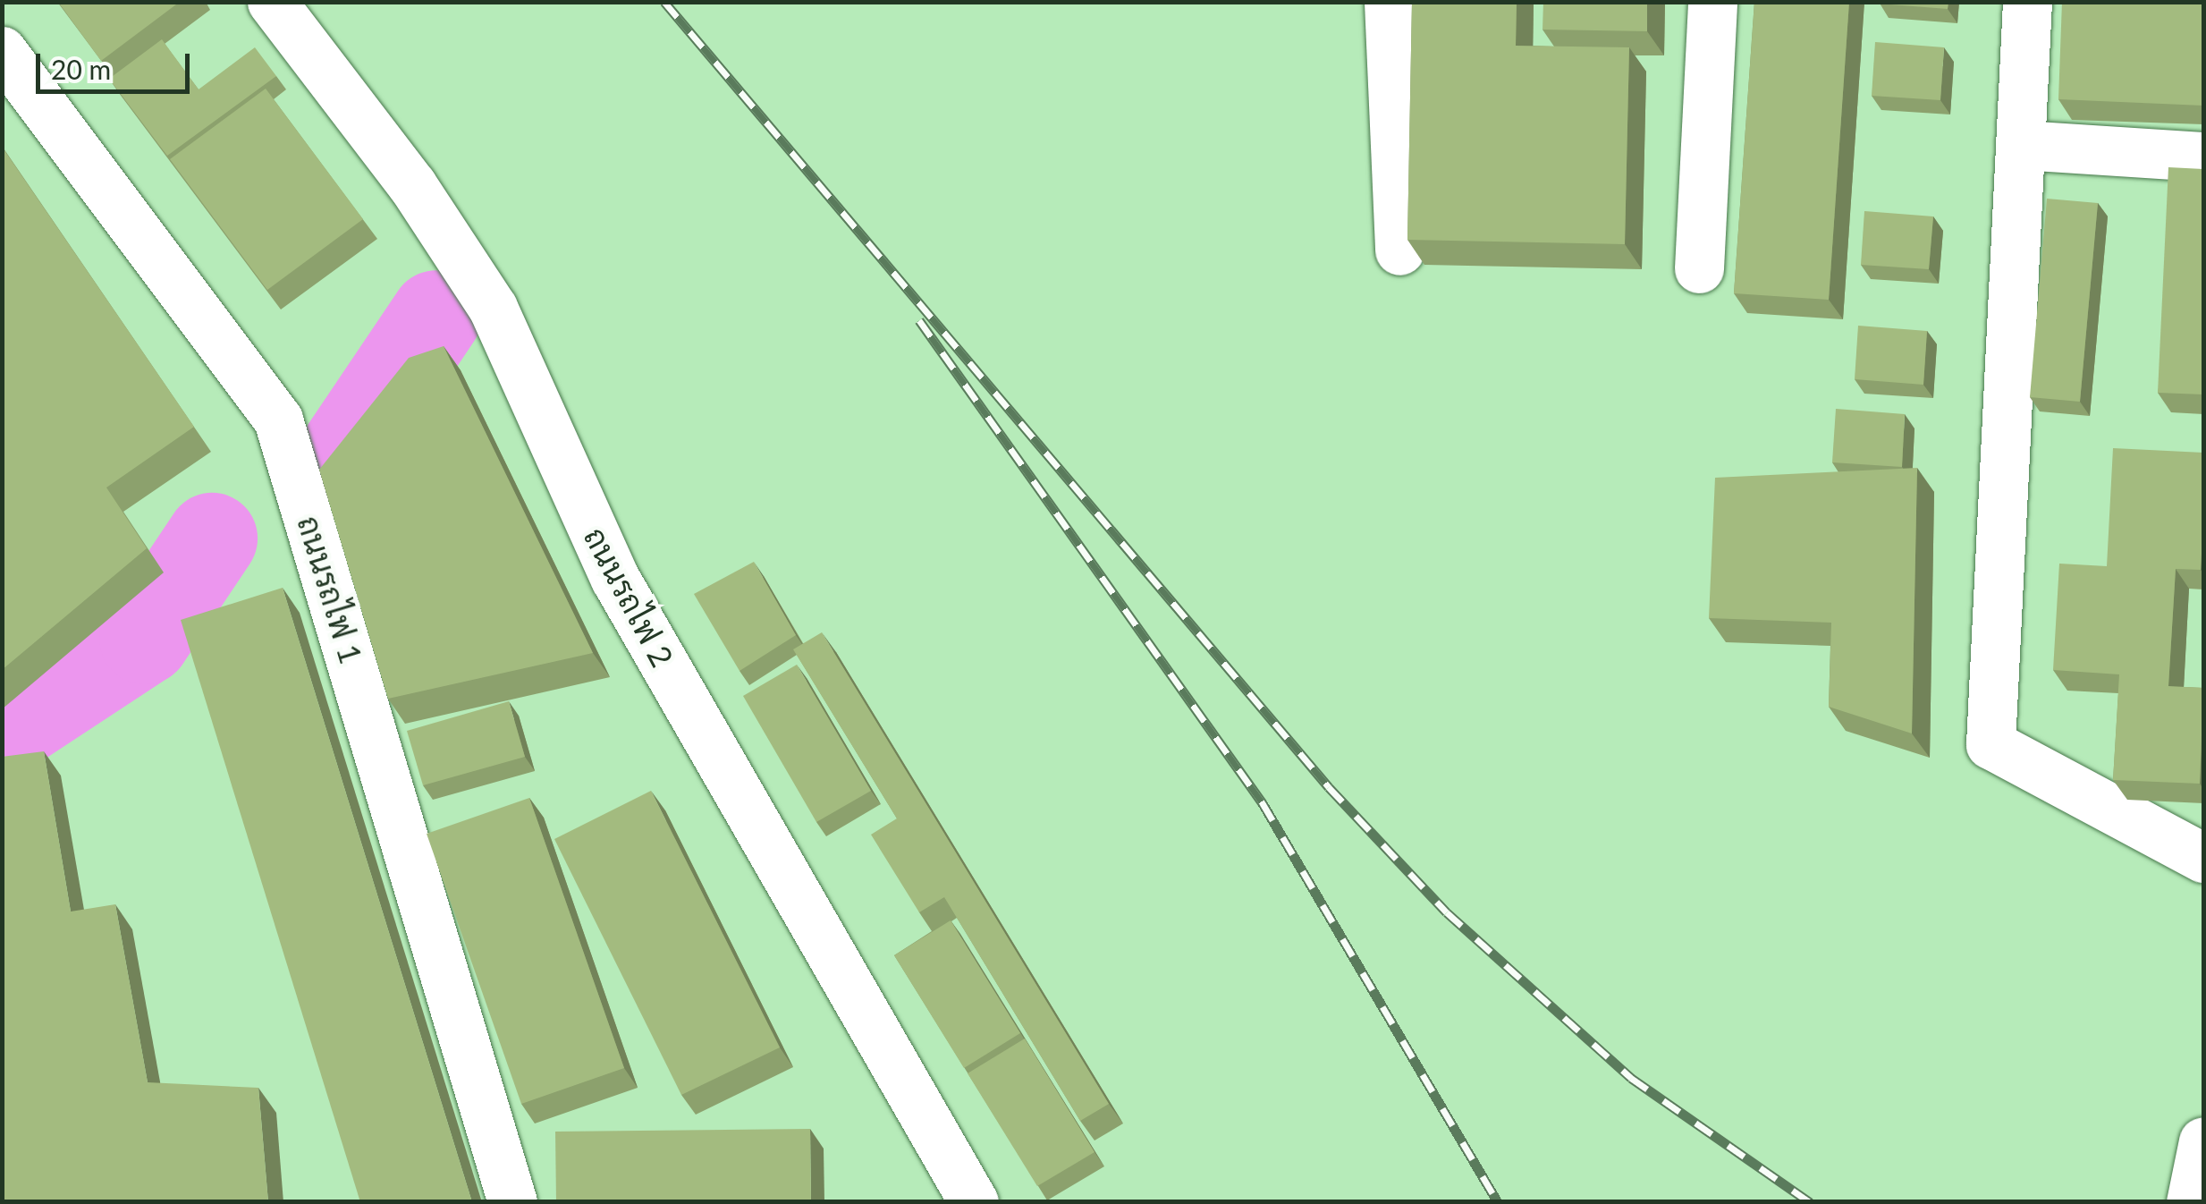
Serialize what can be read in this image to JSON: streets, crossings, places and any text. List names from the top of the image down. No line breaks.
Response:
{"streets":{"street":["ถนนรถไฟ 1","ถนนรถไฟ 2"]},"scale_bar":"20 m"}
